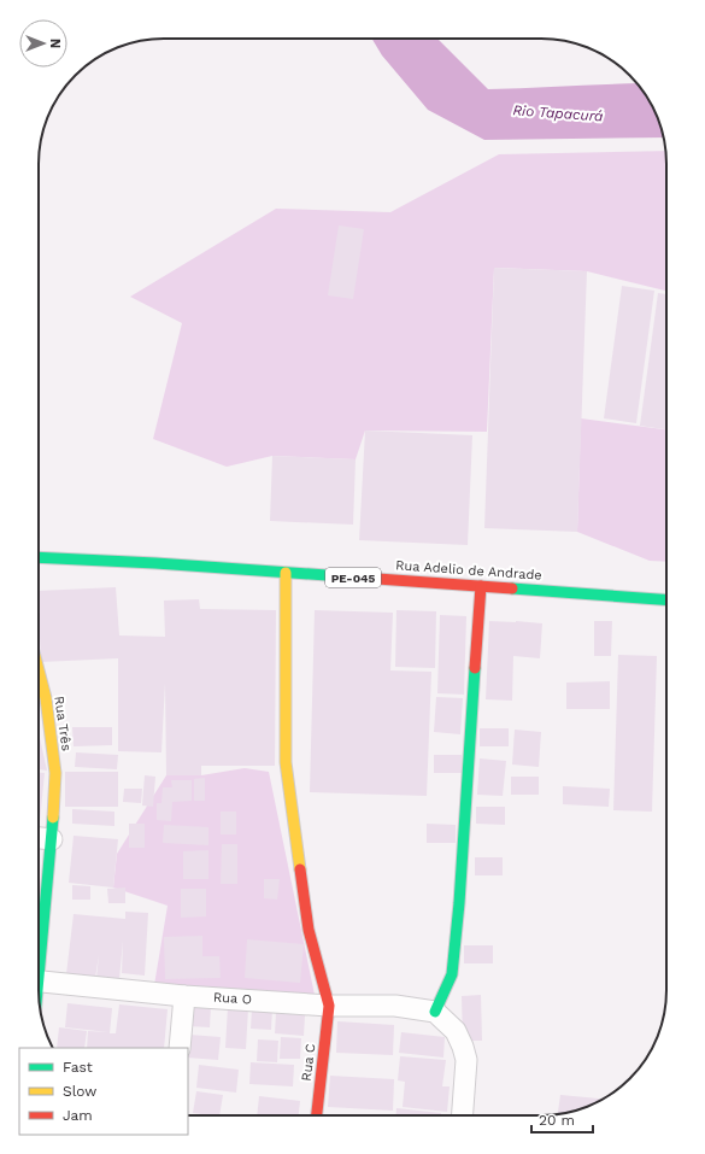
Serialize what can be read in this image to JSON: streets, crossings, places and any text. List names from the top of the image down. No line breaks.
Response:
{"streets":{"street":["Rua Adelio de Andrade","PE-045","Rua Três","Rua O","Rua C"]},"crossings":[["Rua O","Rua C"]],"water":["Rio Tapacurá"],"legend":["Fast","Slow","Jam"],"scale_bar":"20 m","north":"right"}
